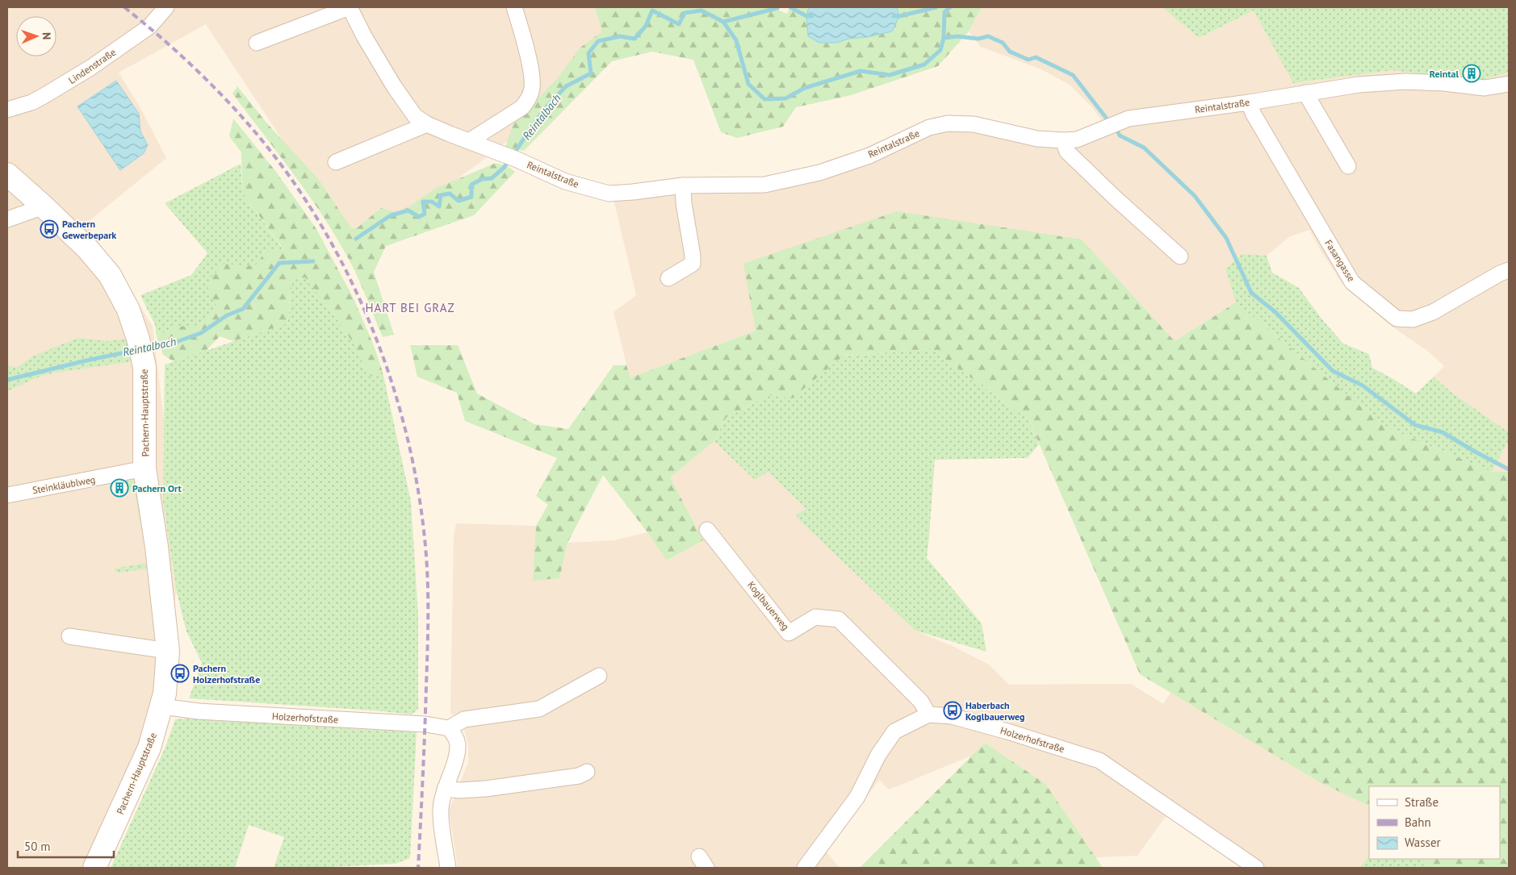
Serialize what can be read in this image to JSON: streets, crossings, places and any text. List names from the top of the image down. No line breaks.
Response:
{"streets":{"main road":["Pachern-Hauptstraße"],"street":["Lindenstraße","Reintalstraße","Fasangasse","Steinkläublweg","Koglbauerweg","Holzerhofstraße"]},"crossings":[["Reintalstraße","Fasangasse"],["Pachern-Hauptstraße","Steinkläublweg"],["Pachern-Hauptstraße","Holzerhofstraße"],["Koglbauerweg","Holzerhofstraße"]],"districts":["HART BEI GRAZ"],"water":["Reintalbach"],"places":{"building":["Reintal","Pachern Ort"],"bus stop":["Pachern Gewerbepark","Pachern Holzerhofstraße","Haberbach Koglbauerweg"]},"legend":["Straße","Bahn","Wasser"],"scale_bar":"50 m","north":"right"}
